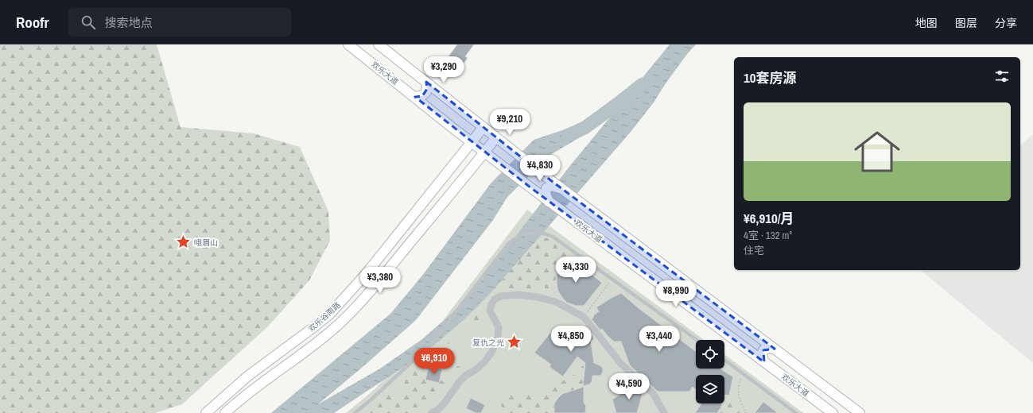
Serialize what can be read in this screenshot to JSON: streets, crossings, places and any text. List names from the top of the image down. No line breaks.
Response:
{"streets":{"main road":["欢乐大道","欢乐谷南路"]},"crossings":[["欢乐大道","欢乐谷南路"]],"places":{"place":["峨眉山","复仇之光"]},"page":{"header":"Roofr","search":"搜索地点","nav":["地图","图层","分享"],"price":["¥3,290","¥9,210","¥4,830","¥4,330","¥3,380","¥8,990","¥4,850","¥3,440","¥6,910","¥4,590"],"heading":"10套房源","list":[{"name":"¥6,910/月","note":"4室 · 132 m² · 住宅"}]}}
